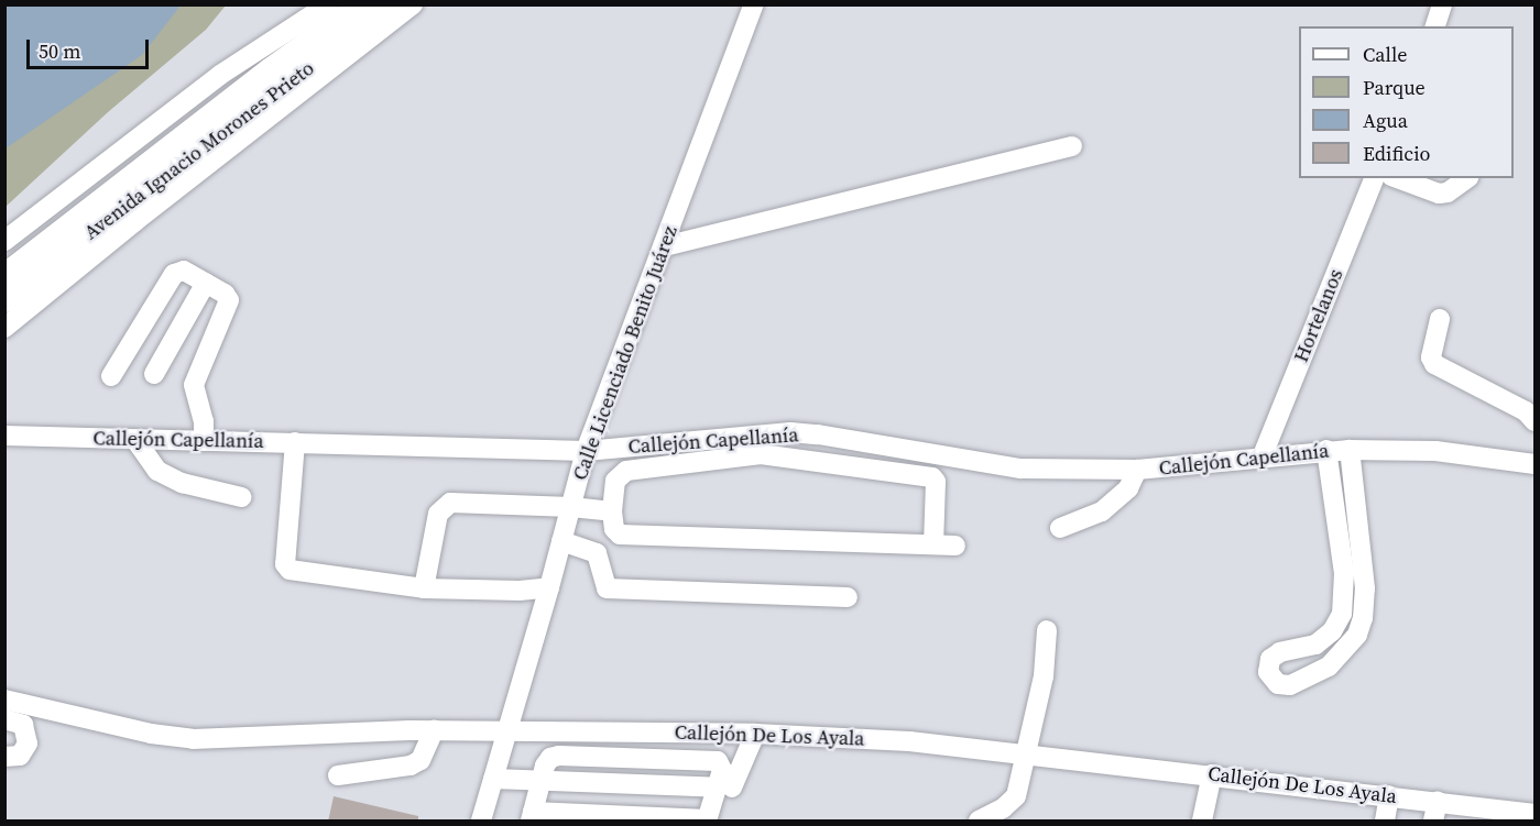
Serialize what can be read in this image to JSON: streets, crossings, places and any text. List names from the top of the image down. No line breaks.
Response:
{"streets":{"main road":["Avenida Ignacio Morones Prieto"],"street":["Hortelanos","Calle Licenciado Benito Juárez","Callejón Capellanía","Callejón De Los Ayala"]},"crossings":[["Hortelanos","Callejón Capellanía"],["Calle Licenciado Benito Juárez","Callejón Capellanía"],["Calle Licenciado Benito Juárez","Callejón De Los Ayala"]],"legend":["Calle","Parque","Agua","Edificio"],"scale_bar":"50 m"}
